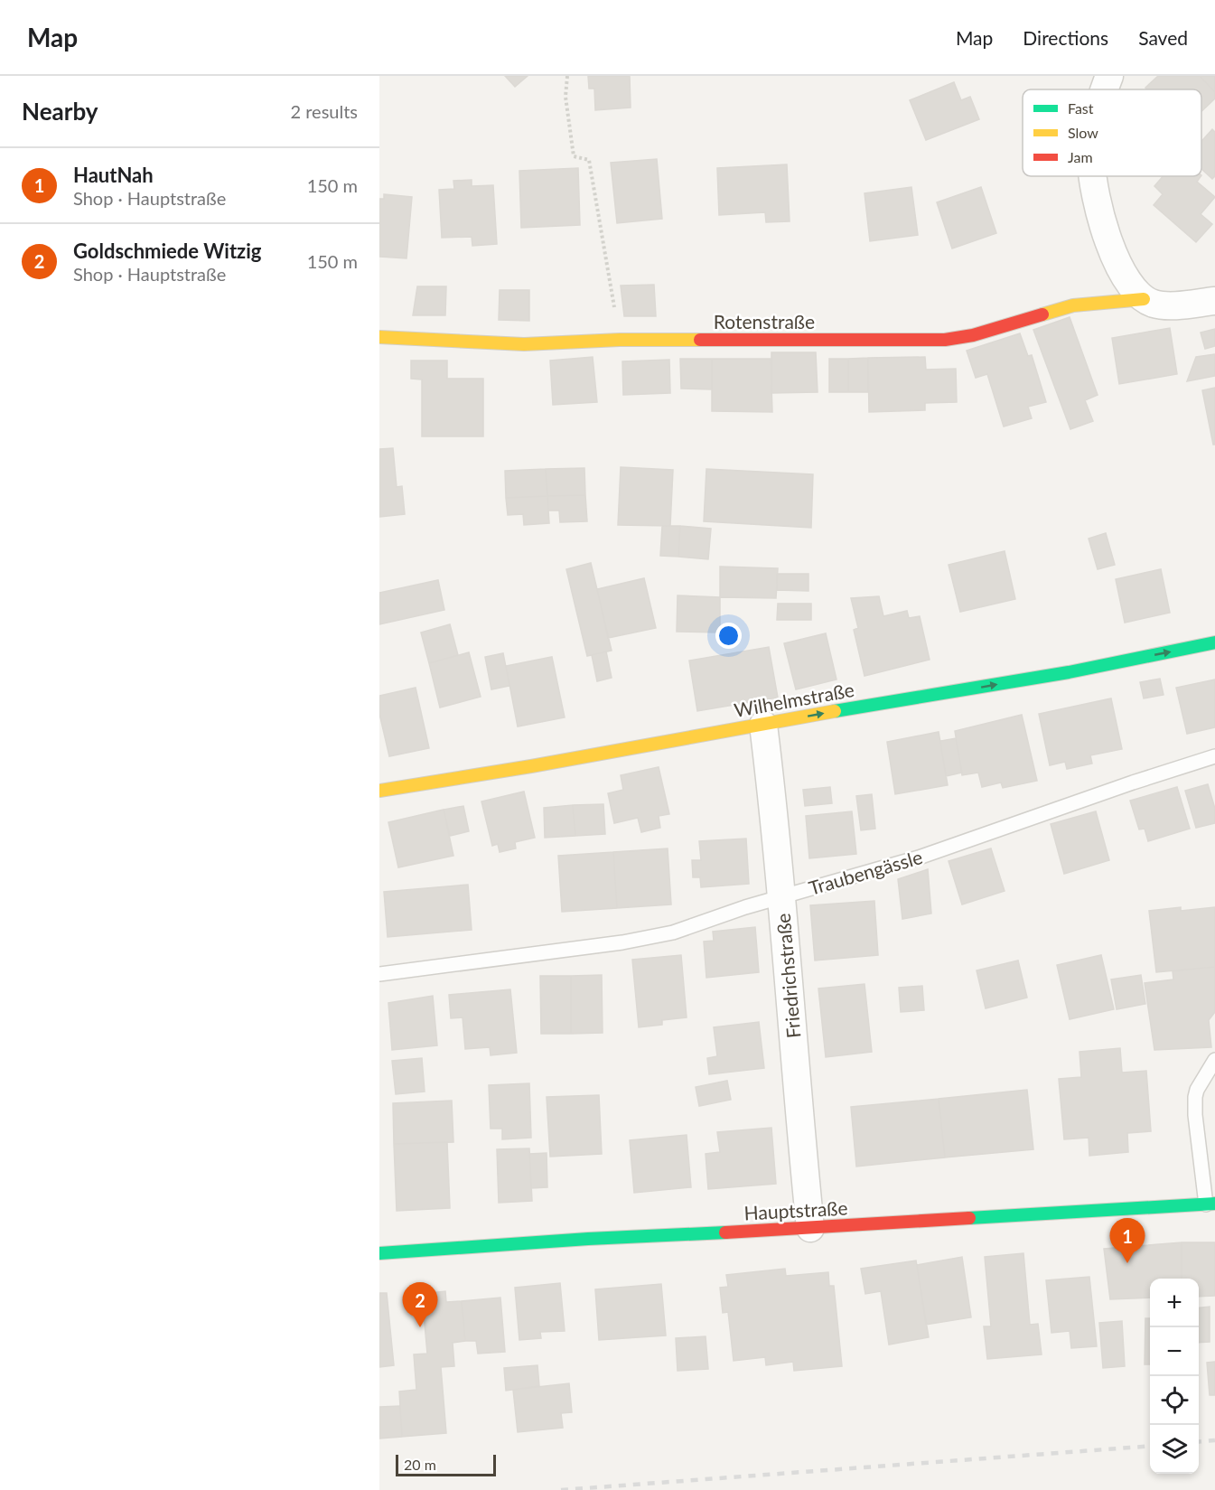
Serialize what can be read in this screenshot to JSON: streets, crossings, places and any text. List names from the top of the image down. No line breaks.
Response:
{"streets":{"street":["Rotenstraße","Wilhelmstraße","Friedrichstraße","Hauptstraße"],"lane":["Traubengässle"]},"crossings":[["Wilhelmstraße","Friedrichstraße"],["Traubengässle","Friedrichstraße"],["Friedrichstraße","Hauptstraße"]],"one_way":["Wilhelmstraße"],"legend":["Fast","Slow","Jam"],"scale_bar":"20 m","page":{"header":"Map","nav":["Map","Directions","Saved"],"heading":["Nearby","2 results"],"list":[{"mark":"1","name":"HautNah","note":"Shop · Hauptstraße","value":"150 m"},{"mark":"2","name":"Goldschmiede Witzig","note":"Shop · Hauptstraße","value":"150 m"}],"pins":["1","2"],"map_buttons":["+","−"],"scale":"20 m"}}
